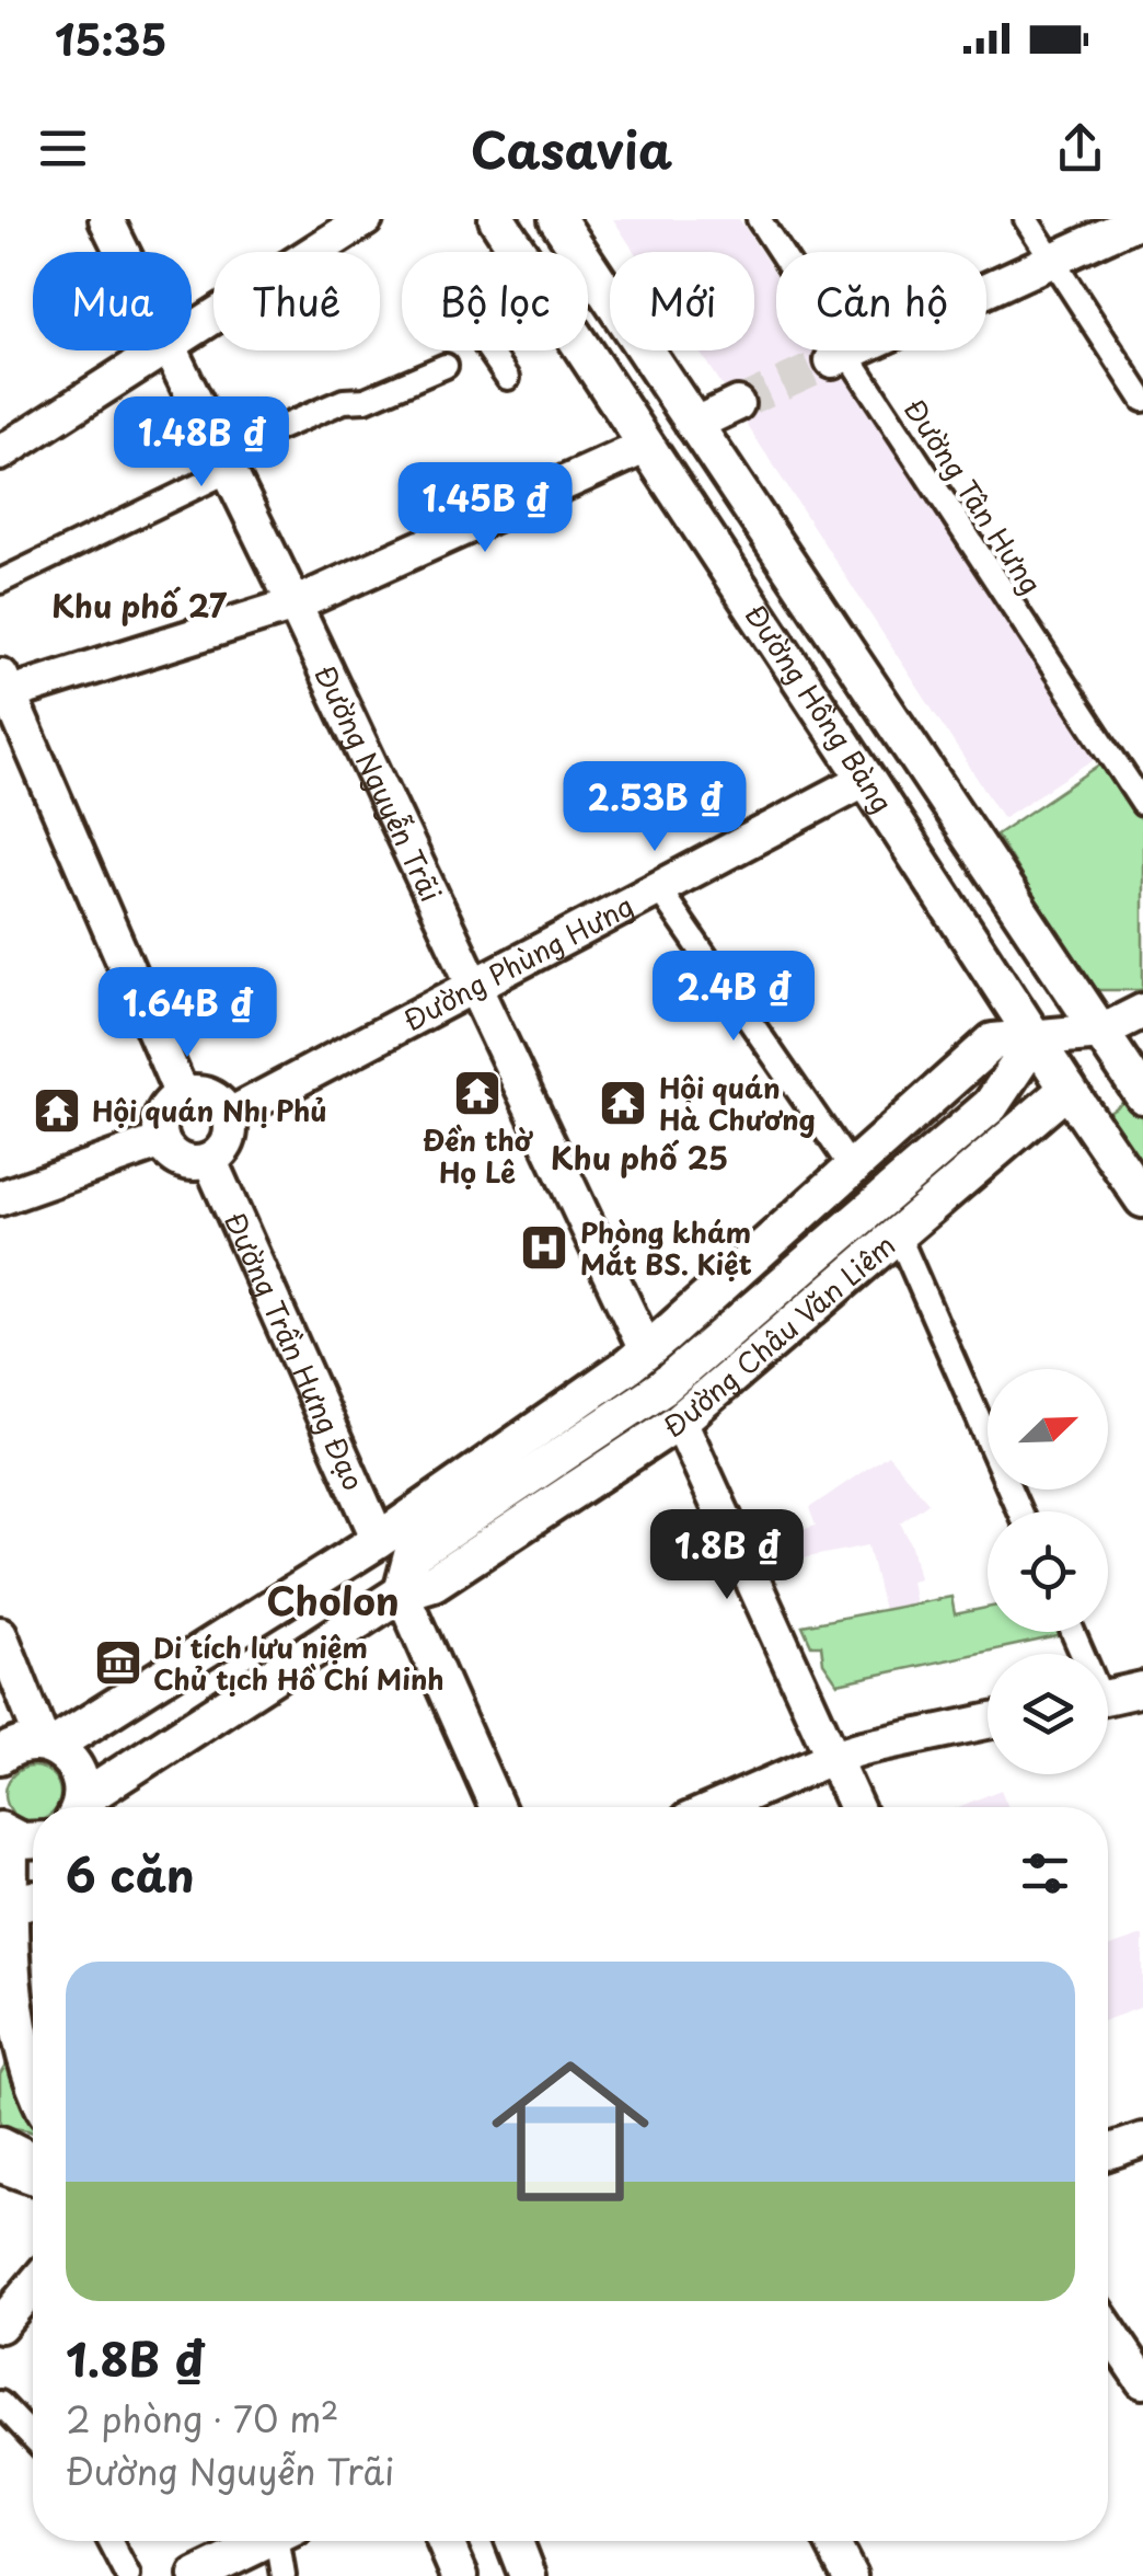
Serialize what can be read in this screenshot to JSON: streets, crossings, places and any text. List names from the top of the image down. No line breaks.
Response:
{"streets":{"main road":["Đường Hồng Bàng","Đường Châu Văn Liêm"],"street":["Đường Tân Hưng","Đường Nguyễn Trãi","Đường Phùng Hưng","Đường Trần Hưng Đạo"]},"crossings":[["Đường Hồng Bàng","Đường Phùng Hưng"],["Đường Hồng Bàng","Đường Châu Văn Liêm"],["Đường Nguyễn Trãi","Đường Phùng Hưng"],["Đường Nguyễn Trãi","Đường Châu Văn Liêm"],["Đường Phùng Hưng","Đường Trần Hưng Đạo"],["Đường Châu Văn Liêm","Đường Trần Hưng Đạo"]],"districts":["Khu phố 27","Khu phố 25","Cholon"],"places":{"temple":["Đền thờ Họ Lê","Hội quán Hà Chương","Hội quán Nhị Phủ"],"hospital":["Phòng khám Mắt BS. Kiệt"],"museum":["Di tích lưu niệm Chủ tịch Hồ Chí Minh"]},"north":"top right","page":{"status":"15:35","header":"Casavia","chip":["Mua","Thuê","Bộ lọc","Mới","Căn hộ"],"price":["1.48B ₫","1.45B ₫","2.53B ₫","2.4B ₫","1.64B ₫","1.8B ₫"],"heading":"6 căn","list":[{"name":"1.8B ₫","note":"2 phòng · 70 m² · Đường Nguyễn Trãi"}]}}
